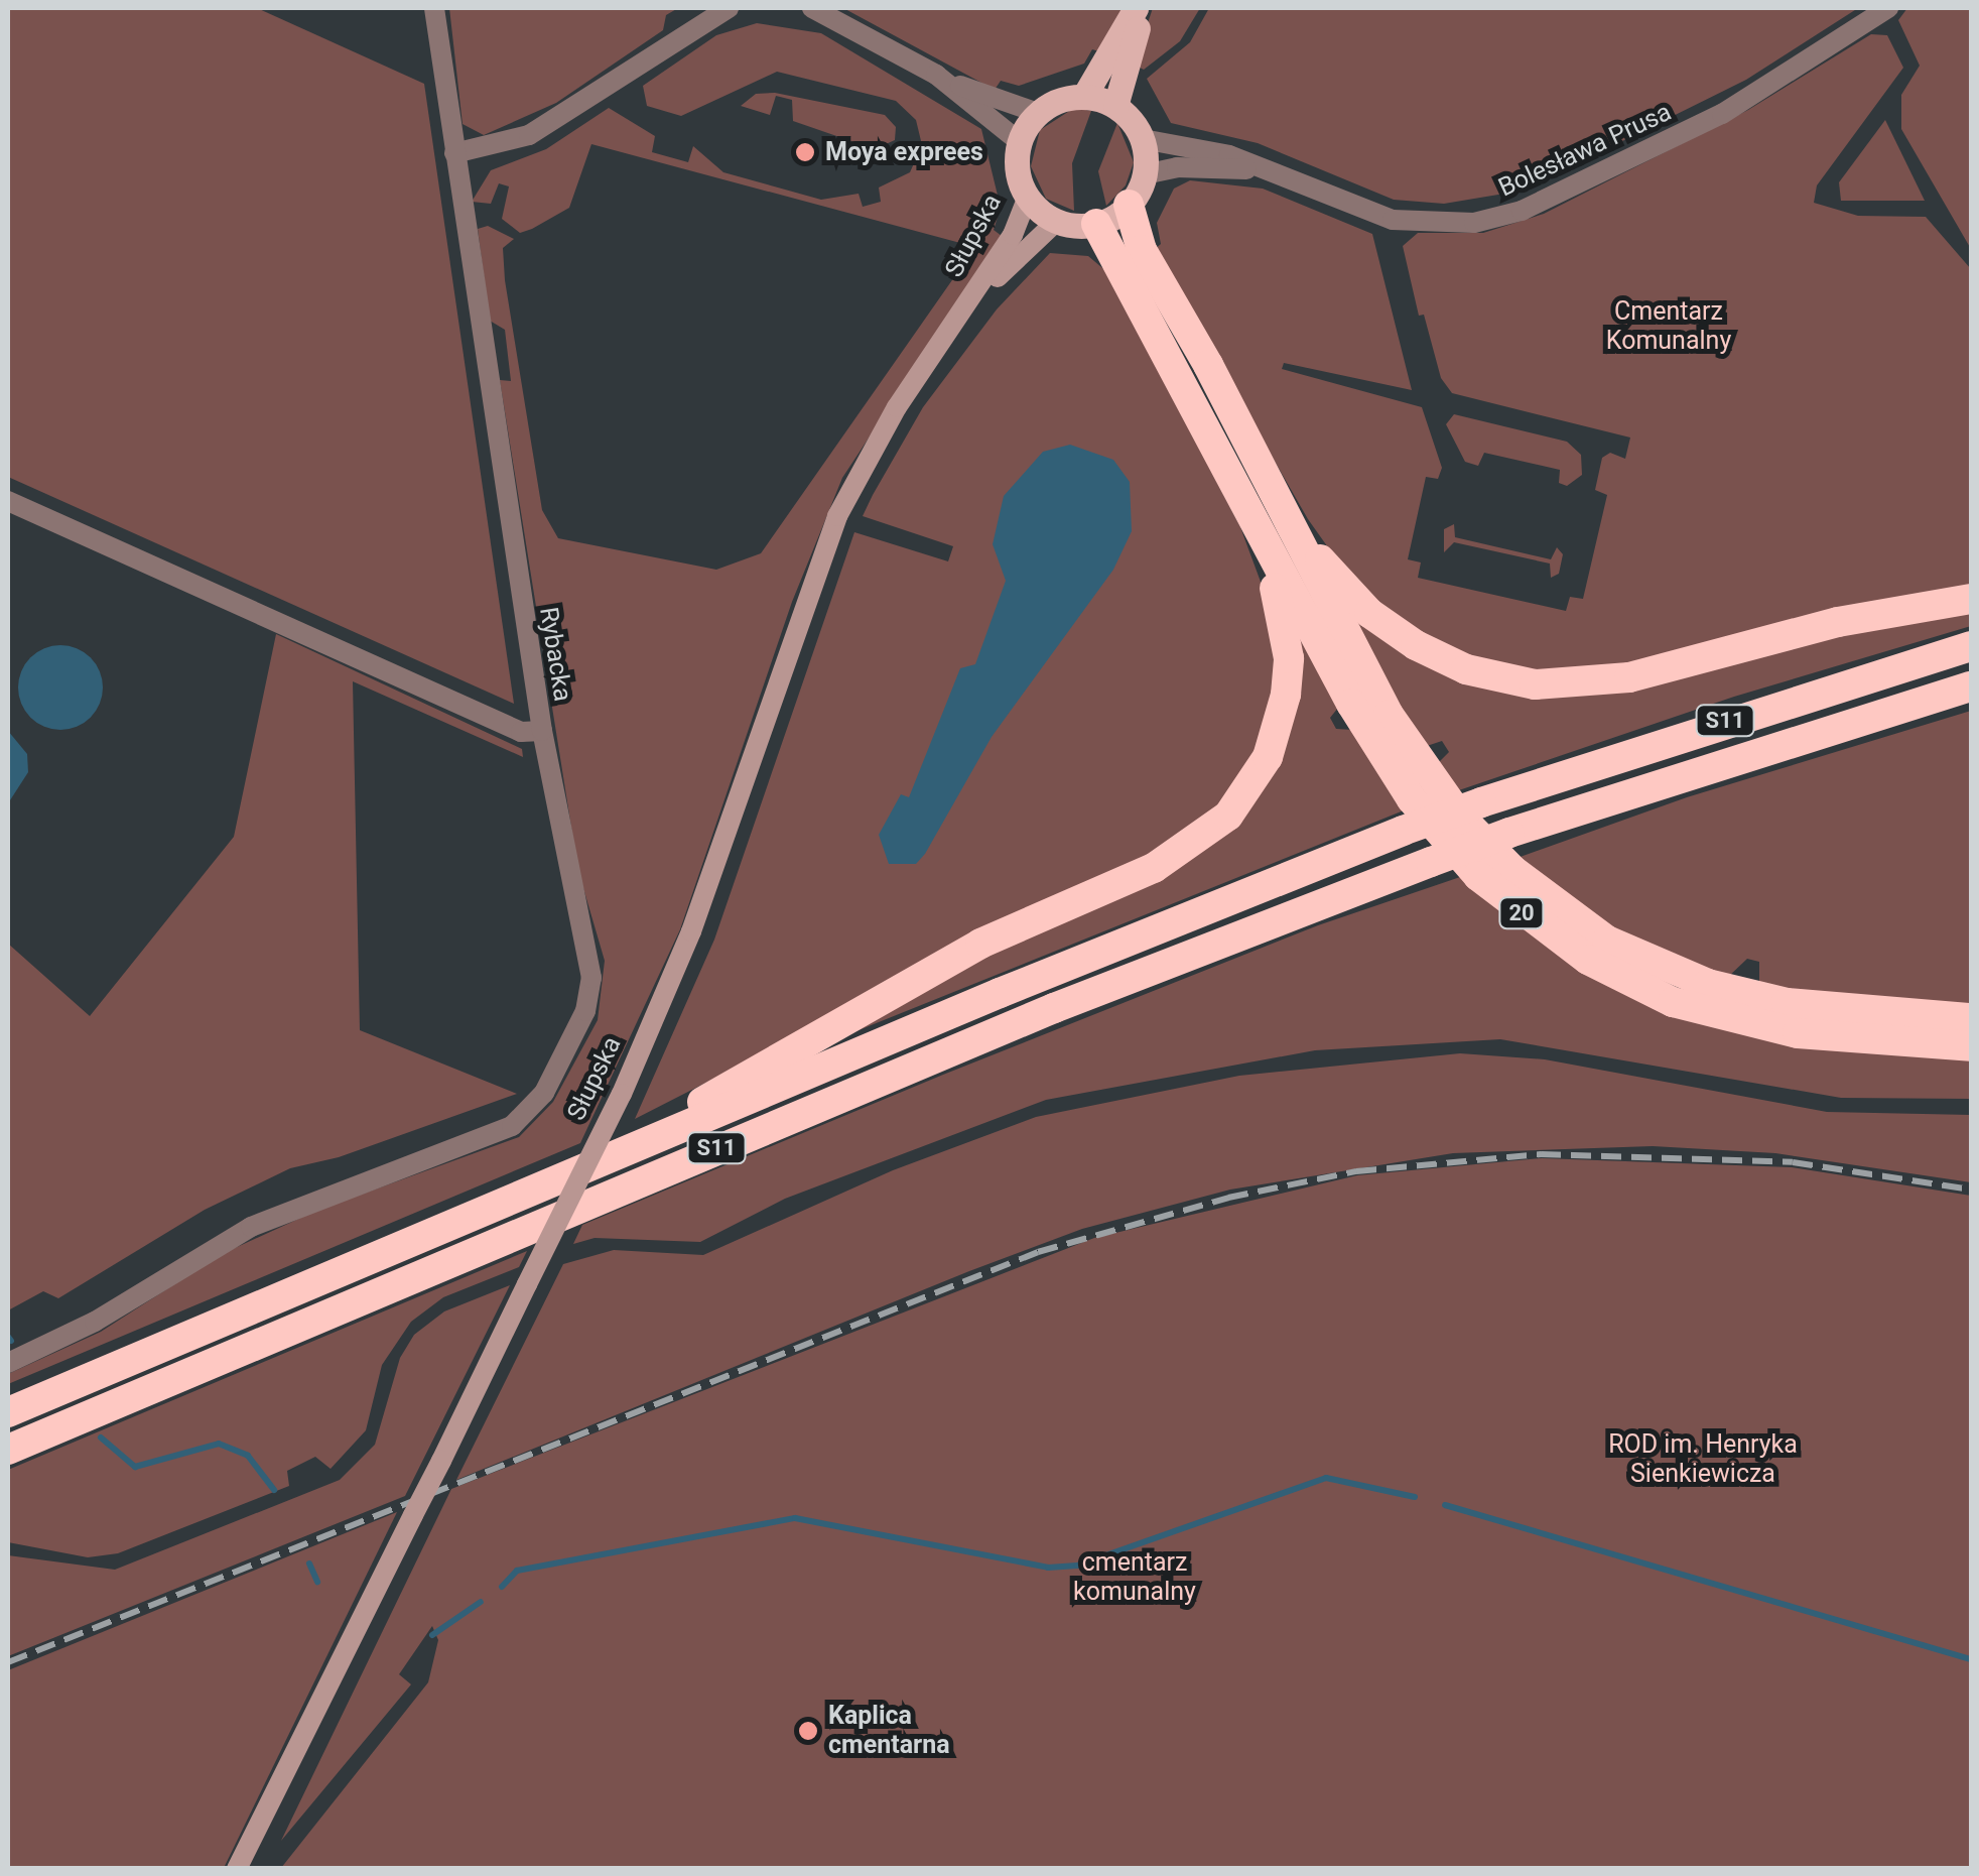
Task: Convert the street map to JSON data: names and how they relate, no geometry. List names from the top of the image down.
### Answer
{
  "streets": {
    "highway": ["S11", "20"],
    "main road": ["Słupska"],
    "street": ["Bolesława Prusa", "Rybacka"]
  },
  "crossings": [
    ["Bolesława Prusa", "Słupska"],
    ["Bolesława Prusa", "20"],
    ["Słupska", "20"]
  ],
  "parks": ["Cmentarz Komunalny", "ROD im. Henryka Sienkiewicza", "cmentarz komunalny"],
  "places": ["Moya exprees", "Kaplica cmentarna"]
}
